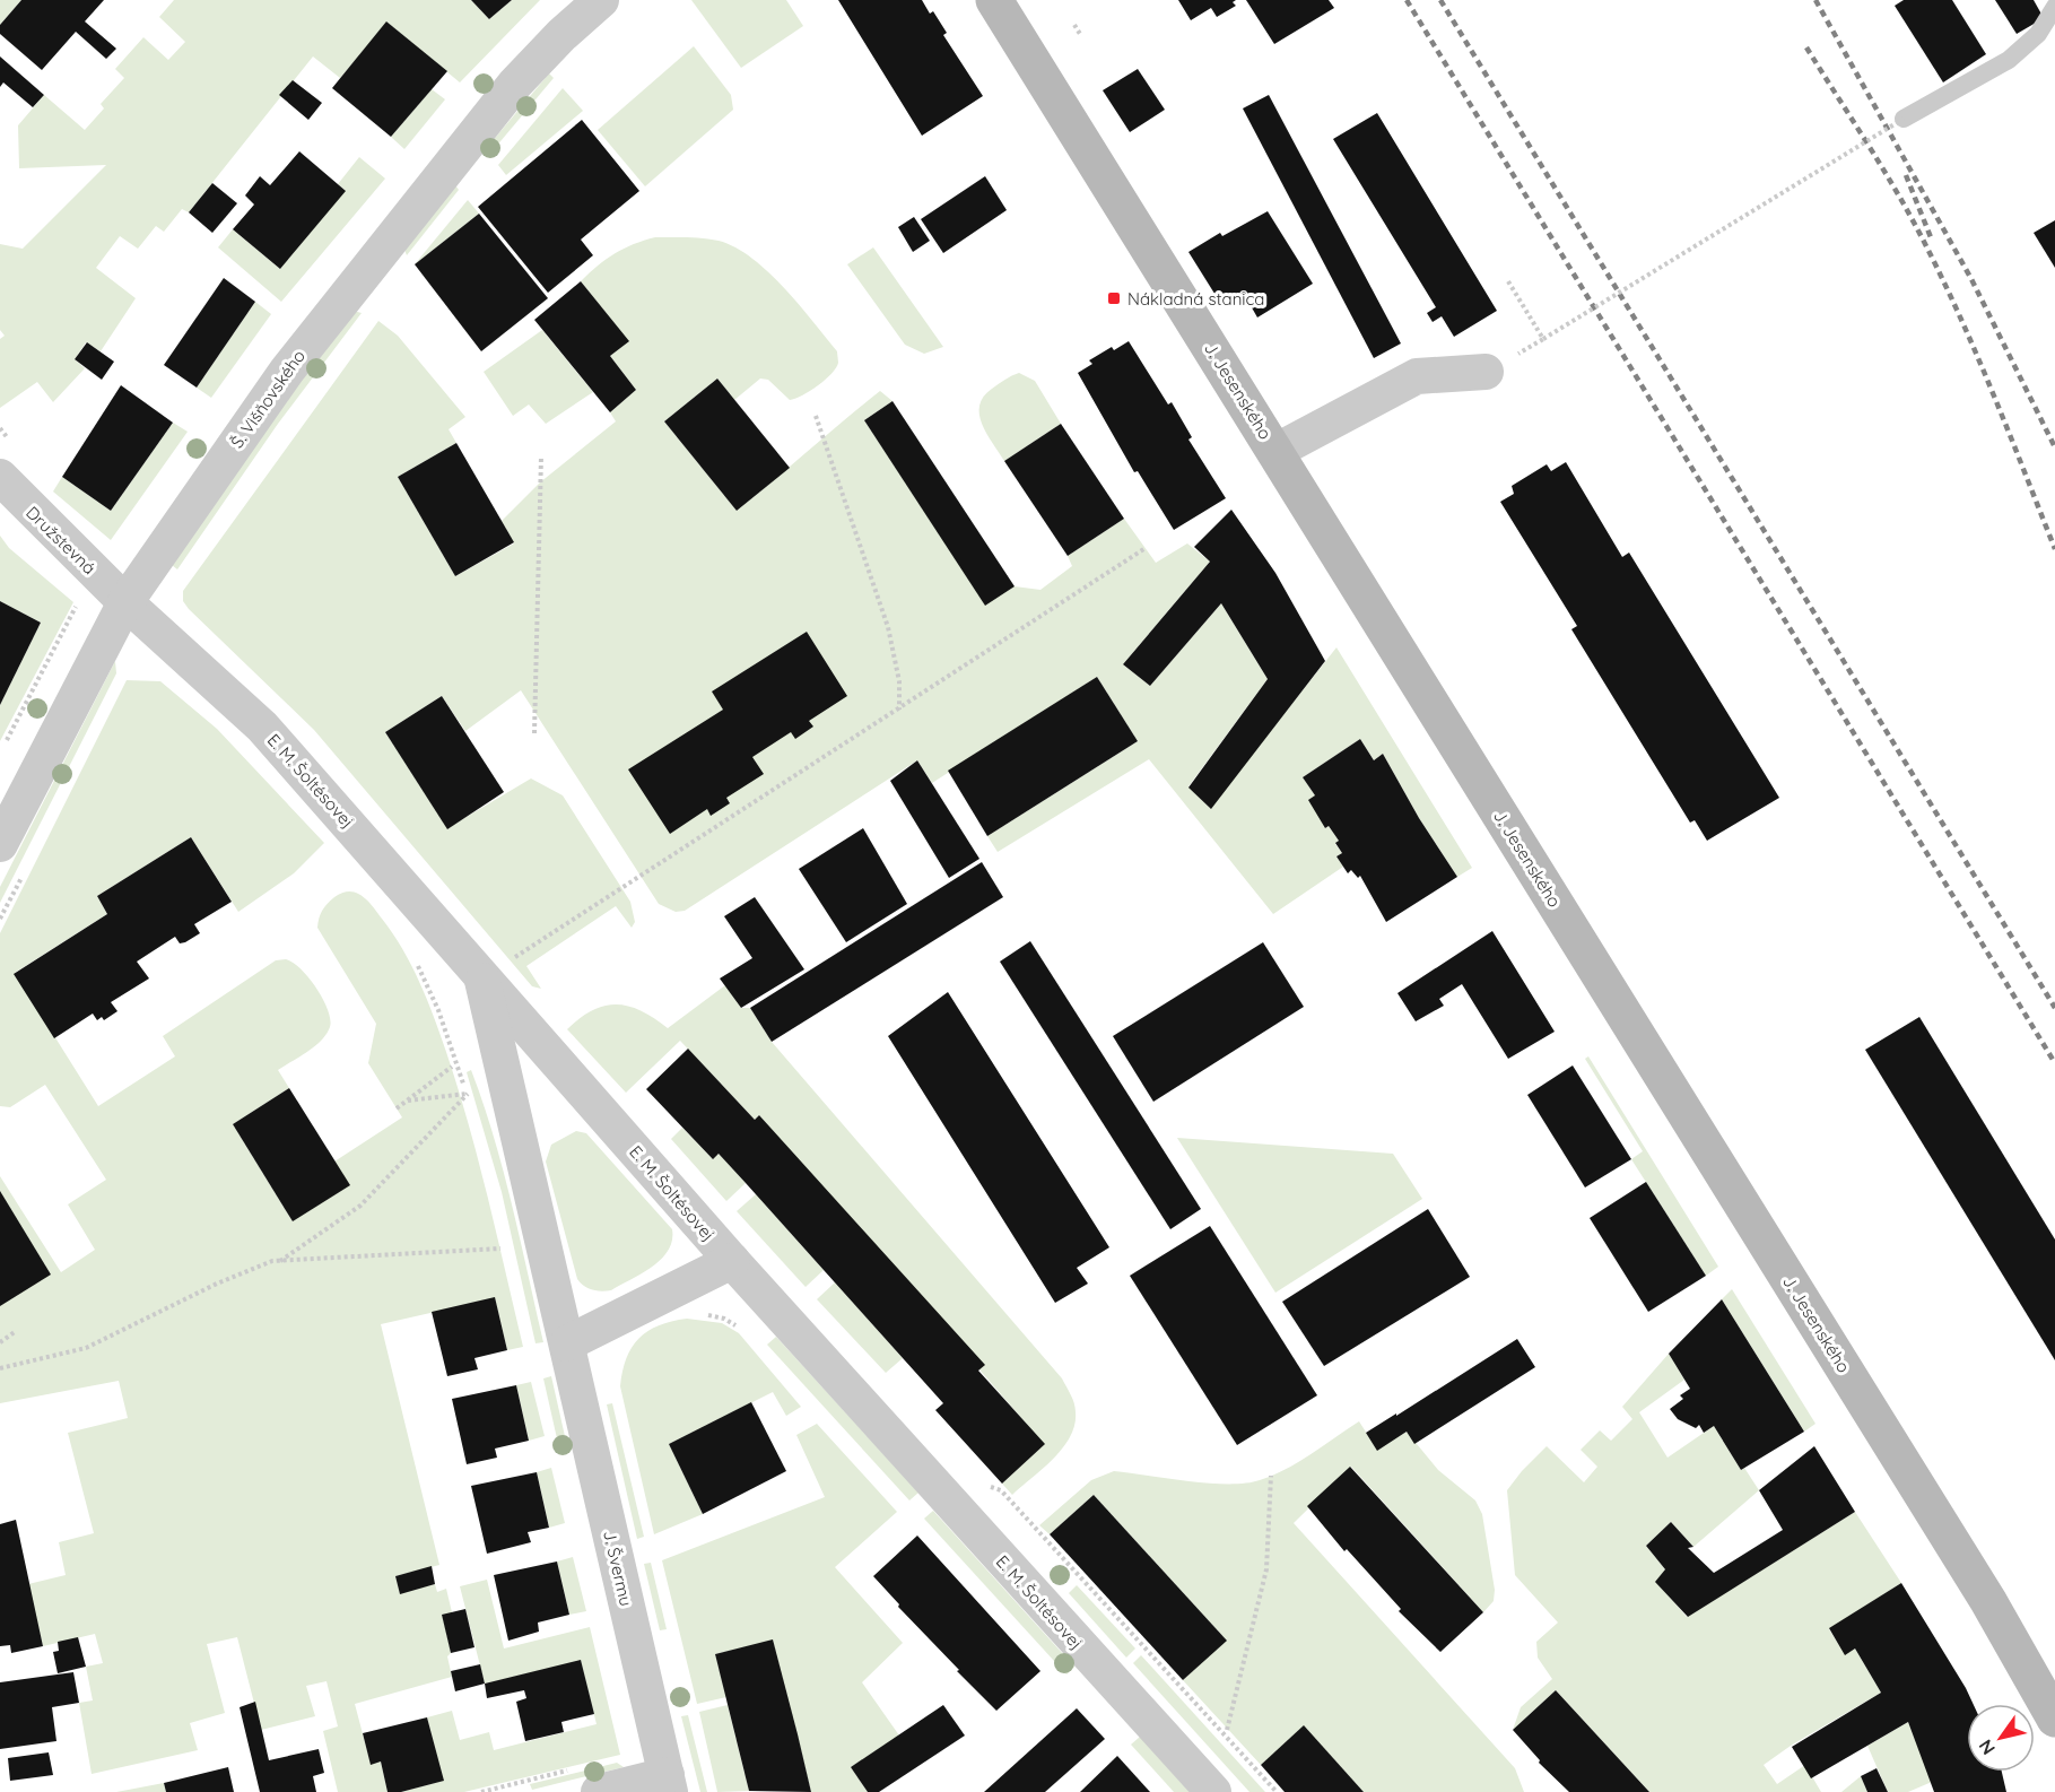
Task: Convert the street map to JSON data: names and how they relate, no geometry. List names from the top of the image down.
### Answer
{
  "streets": {
    "street": [
      "J. Jesenského",
      "Š. Višňovského",
      "Družstevná",
      "E. M. Šoltésovej",
      "J. Švermu"
    ]
  },
  "crossings": [
    ["Š. Višňovského", "Družstevná"],
    ["Š. Višňovského", "E. M. Šoltésovej"],
    ["Družstevná", "E. M. Šoltésovej"],
    ["E. M. Šoltésovej", "J. Švermu"]
  ],
  "places": {
    "transit": ["Nákladná stanica"]
  },
  "north": "bottom left"
}
